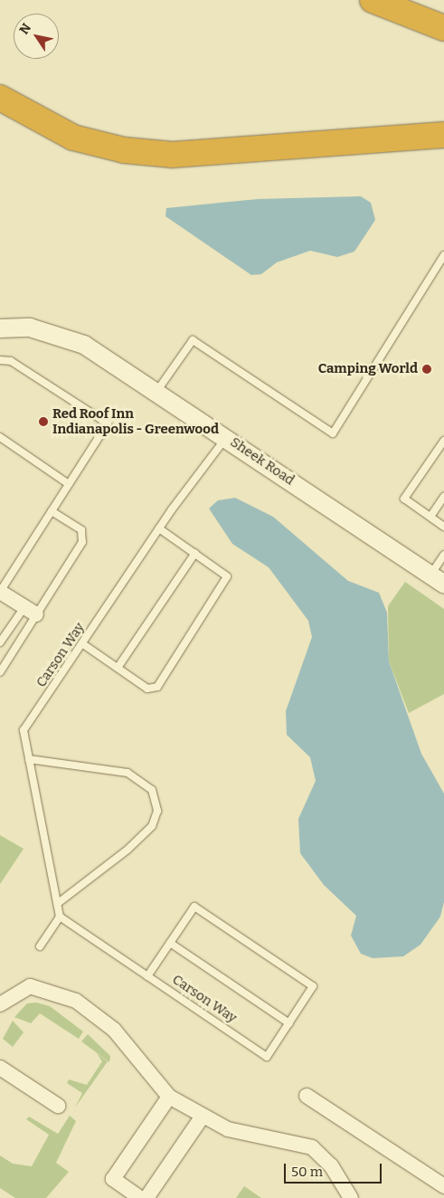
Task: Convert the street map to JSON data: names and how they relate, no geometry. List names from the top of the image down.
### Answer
{
  "streets": {
    "street": ["Sheek Road"],
    "lane": ["Carson Way"]
  },
  "crossings": [
    ["Sheek Road", "Carson Way"]
  ],
  "places": ["Camping World", "Red Roof Inn Indianapolis - Greenwood"],
  "scale_bar": "50 m",
  "north": "top left"
}
